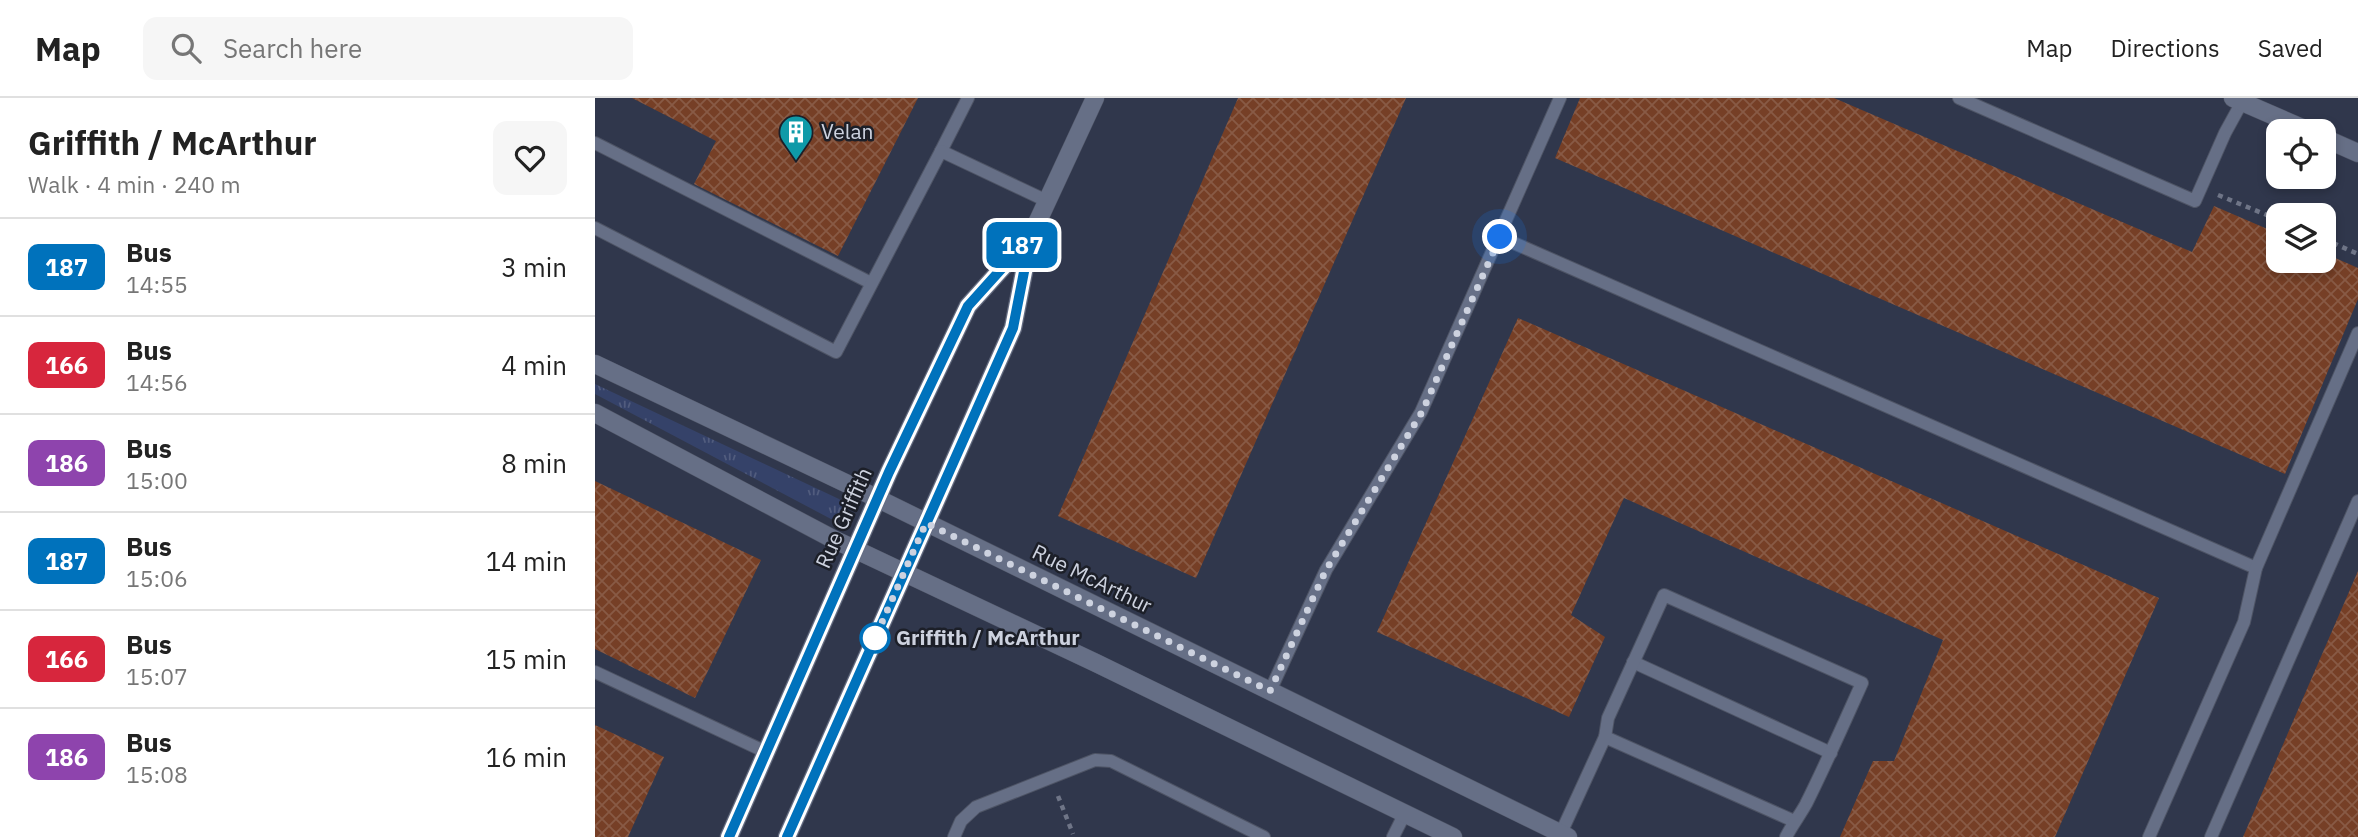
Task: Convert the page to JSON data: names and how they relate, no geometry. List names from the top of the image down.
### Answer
{
  "streets": {
    "street": ["Rue Griffith", "Rue McArthur"]
  },
  "crossings": [
    ["Rue Griffith", "Rue McArthur"]
  ],
  "places": {
    "building": ["Velan"],
    "other": ["Griffith / McArthur"]
  },
  "lines": ["bus line 187"],
  "page": {
    "header": "Map",
    "search": "Search here",
    "nav": ["Map", "Directions", "Saved"],
    "heading": ["Griffith / McArthur", "Walk · 4 min · 240 m"],
    "on_map": "187",
    "list": [
      {
        "mark": "187",
        "name": "Bus",
        "note": "14:55",
        "value": "3 min"
      },
      {
        "mark": "166",
        "name": "Bus",
        "note": "14:56",
        "value": "4 min"
      },
      {
        "mark": "186",
        "name": "Bus",
        "note": "15:00",
        "value": "8 min"
      },
      {
        "mark": "187",
        "name": "Bus",
        "note": "15:06",
        "value": "14 min"
      },
      {
        "mark": "166",
        "name": "Bus",
        "note": "15:07",
        "value": "15 min"
      },
      {
        "mark": "186",
        "name": "Bus",
        "note": "15:08",
        "value": "16 min"
      }
    ]
  }
}
